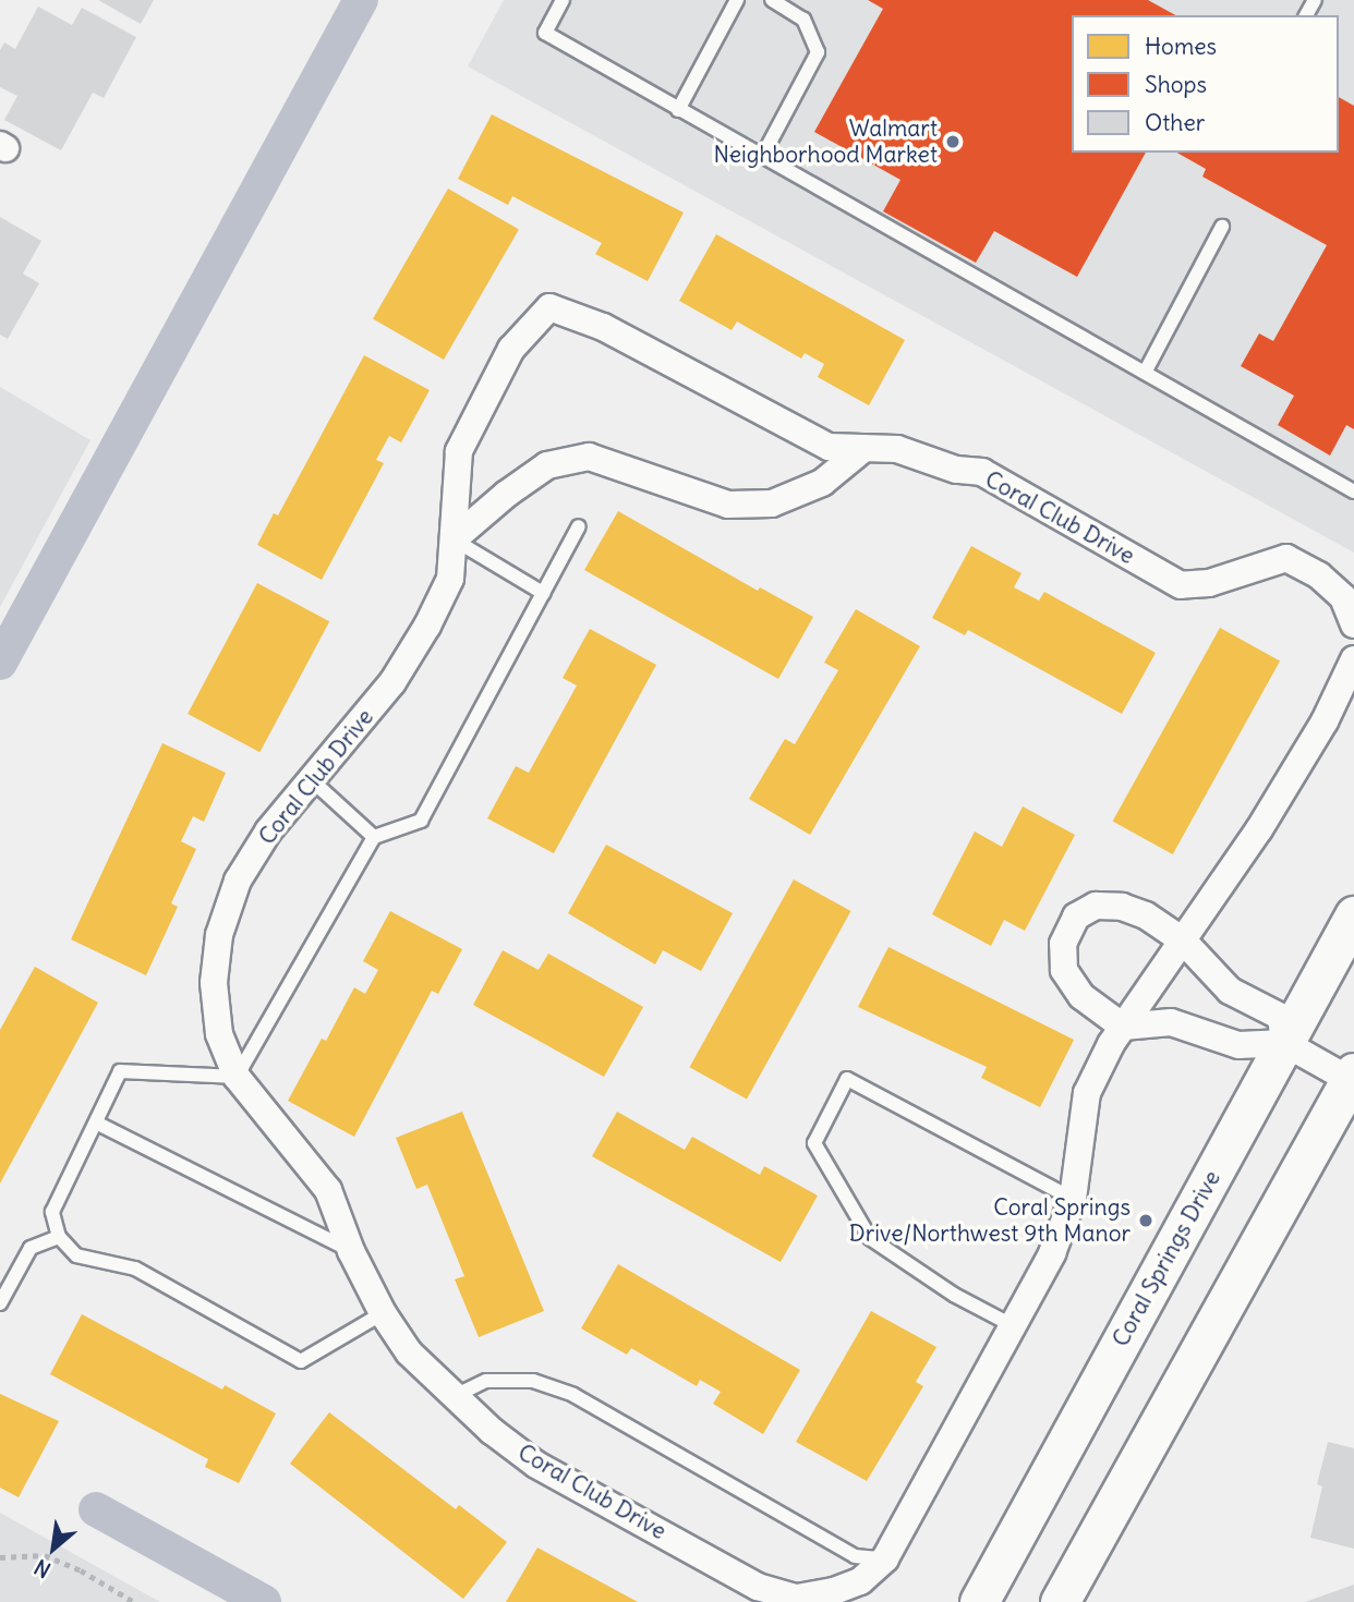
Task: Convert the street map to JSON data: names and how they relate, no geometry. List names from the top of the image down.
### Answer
{
  "streets": {
    "main road": ["Coral Springs Drive"],
    "street": ["Coral Club Drive"]
  },
  "places": ["Walmart Neighborhood Market", "Coral Springs Drive/Northwest 9th Manor"],
  "legend": ["Homes", "Shops", "Other"],
  "north": "bottom left"
}
